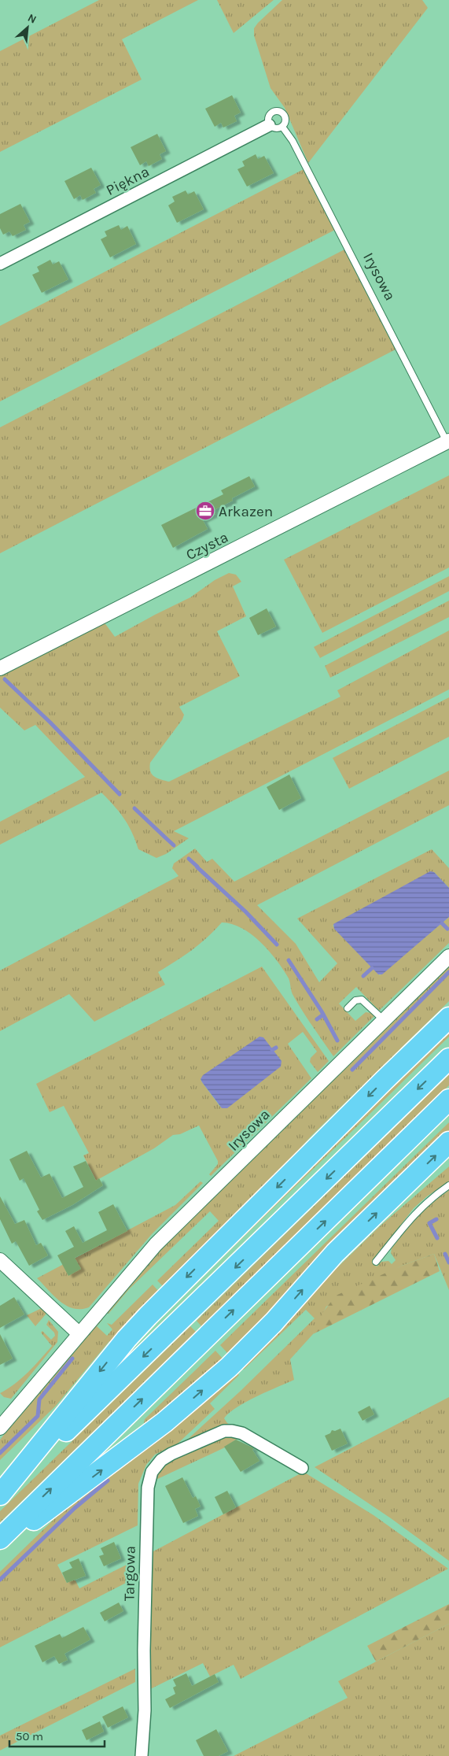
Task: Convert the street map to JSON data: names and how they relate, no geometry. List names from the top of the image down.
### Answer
{
  "streets": {
    "street": [
      "Piękna",
      "Irysowa",
      "Czysta",
      "Targowa"
    ]
  },
  "crossings": [
    ["Piękna", "Irysowa"],
    ["Irysowa", "Czysta"]
  ],
  "places": {
    "office": ["Arkazen"]
  },
  "scale_bar": "50 m",
  "north": "top right"
}
